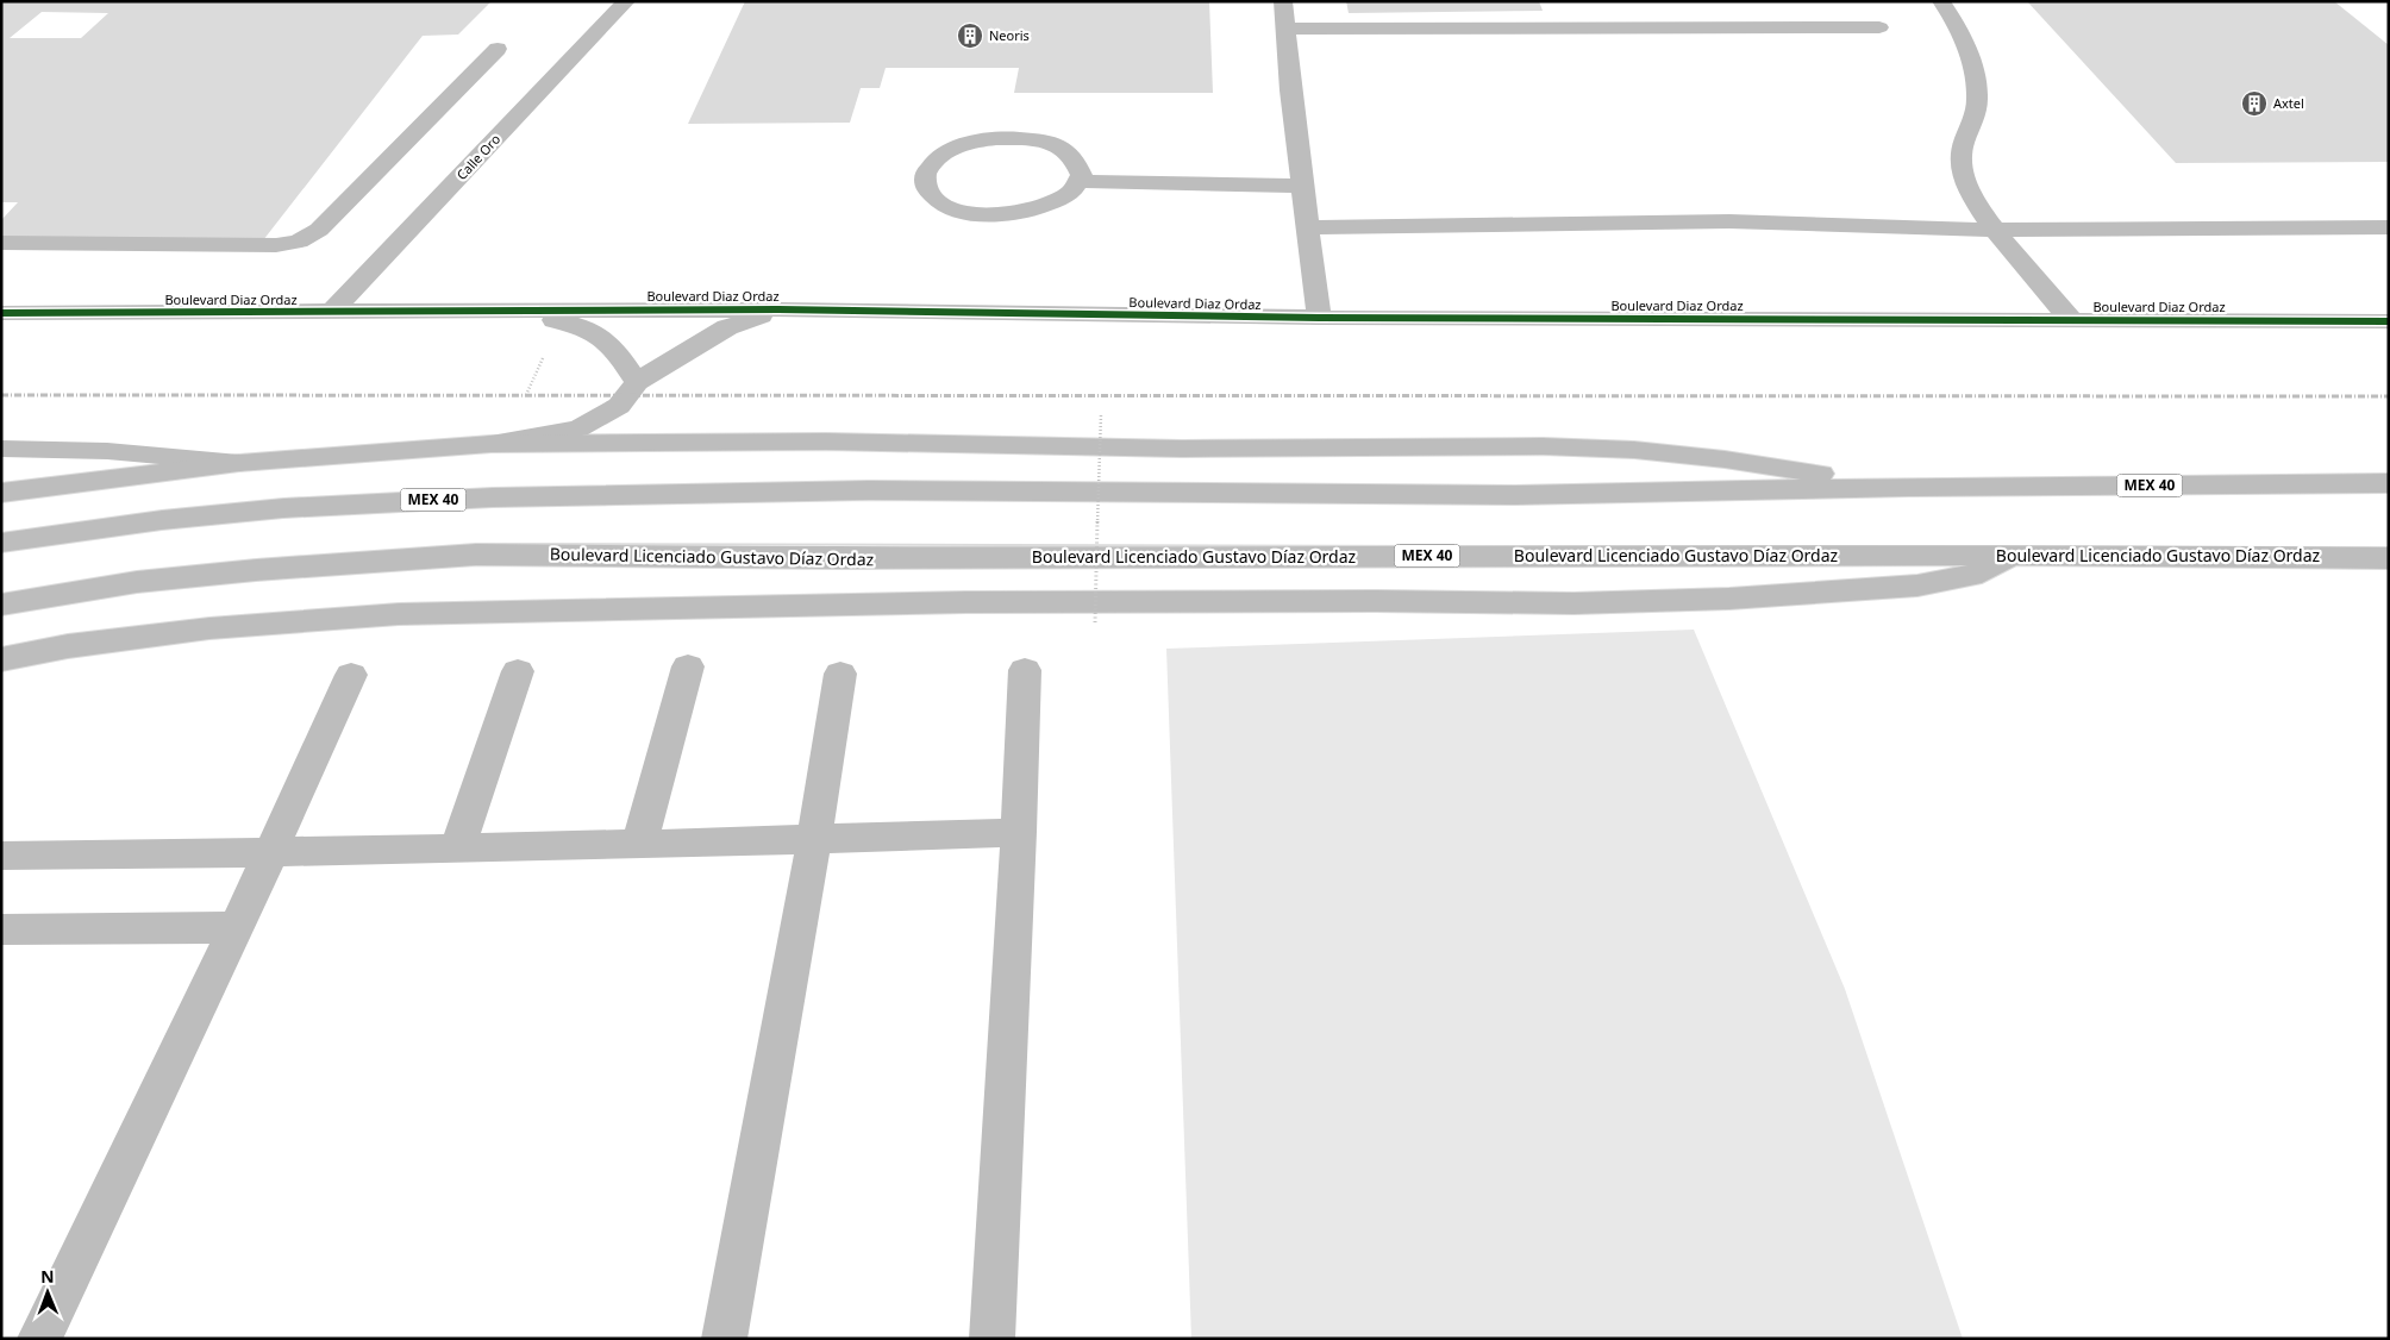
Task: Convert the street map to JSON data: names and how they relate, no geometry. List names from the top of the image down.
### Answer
{
  "streets": {
    "main road": [
      "Calle Oro",
      "Boulevard Diaz Ordaz",
      "MEX 40",
      "Boulevard Licenciado Gustavo Díaz Ordaz"
    ]
  },
  "crossings": [
    ["Calle Oro", "Boulevard Diaz Ordaz"]
  ],
  "places": {
    "building": ["Neoris", "Axtel"]
  },
  "north": "top"
}
